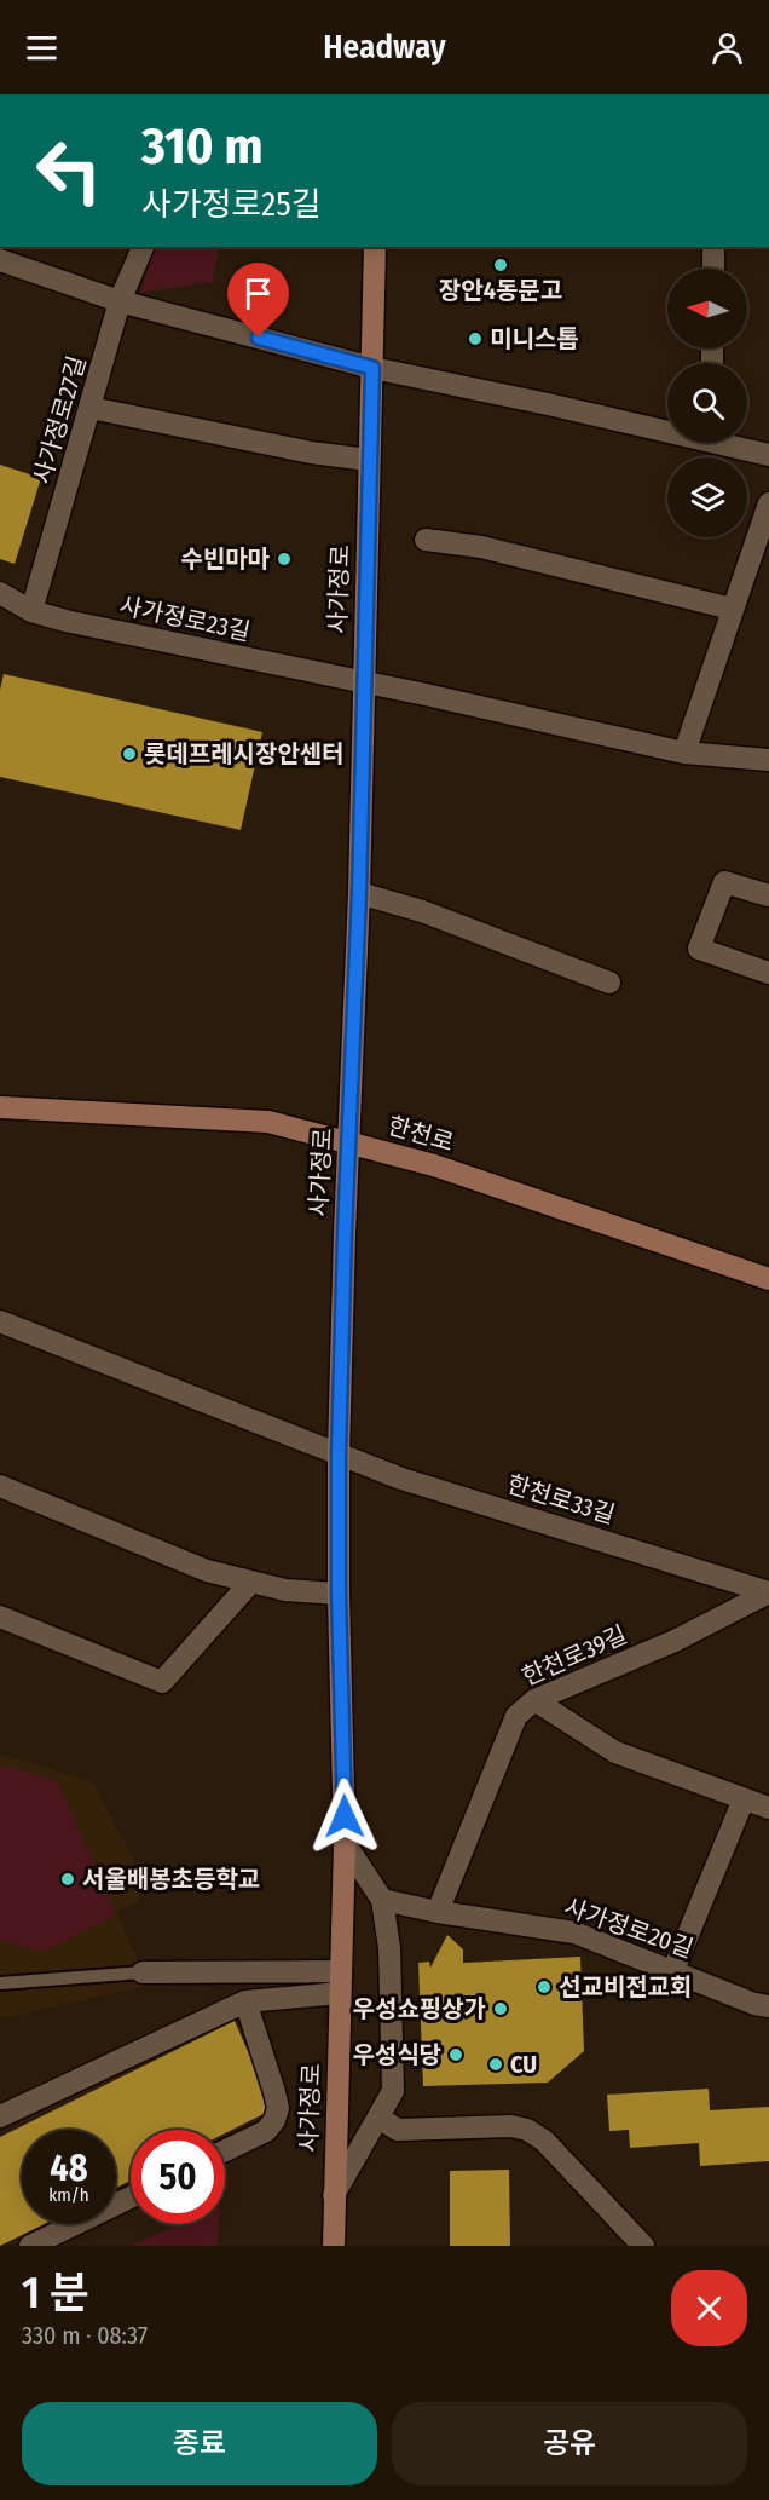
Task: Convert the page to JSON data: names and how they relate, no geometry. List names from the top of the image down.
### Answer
{
  "streets": {
    "main road": ["사가정로", "한천로"],
    "street": [
      "사가정로27길",
      "사가정로23길",
      "한천로33길",
      "한천로39길",
      "사가정로20길"
    ]
  },
  "crossings": [
    ["사가정로27길", "사가정로23길"],
    ["사가정로", "사가정로23길"],
    ["사가정로", "한천로"],
    ["사가정로", "한천로33길"],
    ["한천로33길", "한천로39길"],
    ["한천로39길", "사가정로20길"]
  ],
  "places": [
    "장안4동문고",
    "미니스톱",
    "수빈마마",
    "롯데프레시장안센터",
    "서울배봉초등학교",
    "선교비전교회",
    "우성쇼핑상가",
    "우성식당",
    "CU"
  ],
  "north": "left",
  "page": {
    "header": "Headway",
    "turn": ["310 m", "사가정로25길"],
    "speed": "48 km/h",
    "limit": "50",
    "heading": ["1 분", "330 m · 08:37"],
    "buttons": ["종료", "공유"]
  }
}
